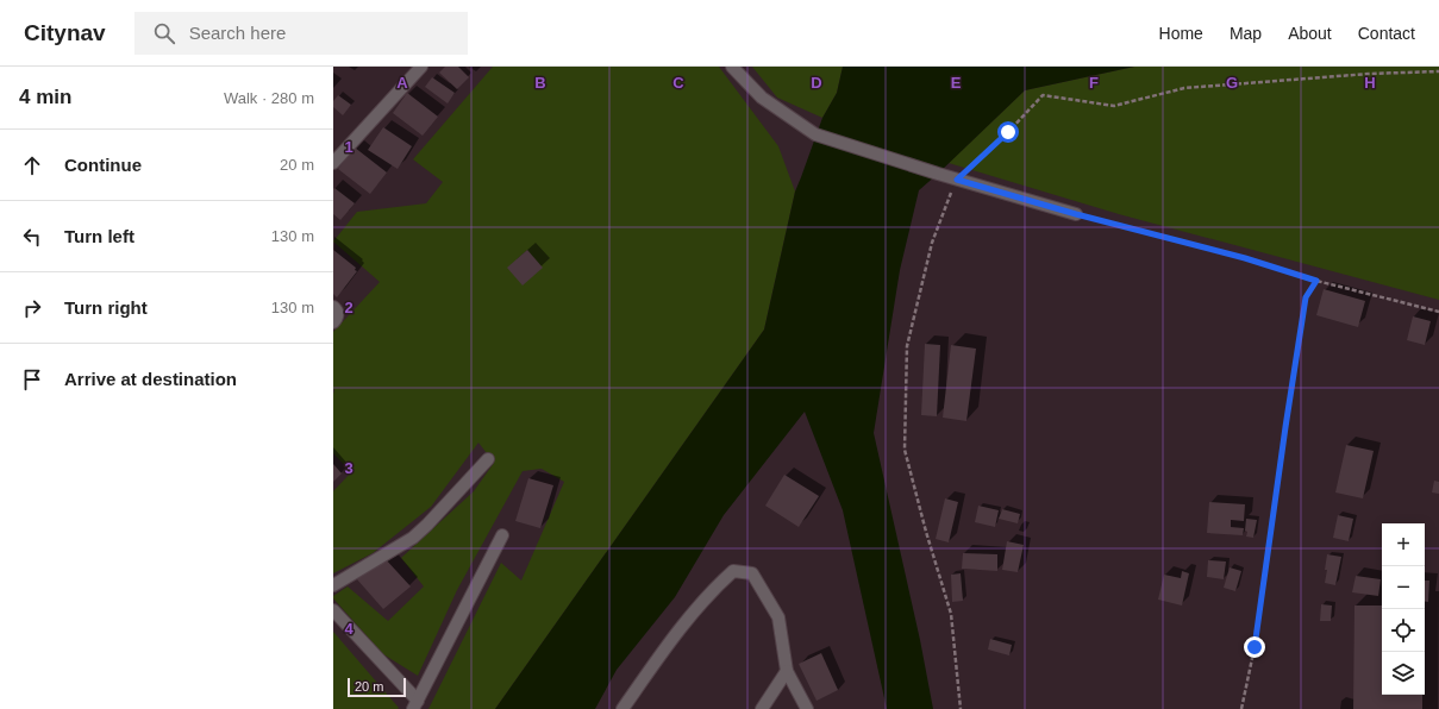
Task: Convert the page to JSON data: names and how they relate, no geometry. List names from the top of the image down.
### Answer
{
  "scale_bar": "20 m",
  "page": {
    "header": "Citynav",
    "search": "Search here",
    "nav": [
      "Home",
      "Map",
      "About",
      "Contact"
    ],
    "heading": ["4 min", "Walk · 280 m"],
    "list": [
      ["Continue", "20 m"],
      ["Turn left", "130 m"],
      ["Turn right", "130 m"],
      "Arrive at destination"
    ],
    "map_buttons": ["+", "−"],
    "scale": "20 m"
  },
  "grid": {
    "columns": [
      "A",
      "B",
      "C",
      "D",
      "E",
      "F",
      "G",
      "H"
    ],
    "rows": [
      "1",
      "2",
      "3",
      "4"
    ]
  }
}
